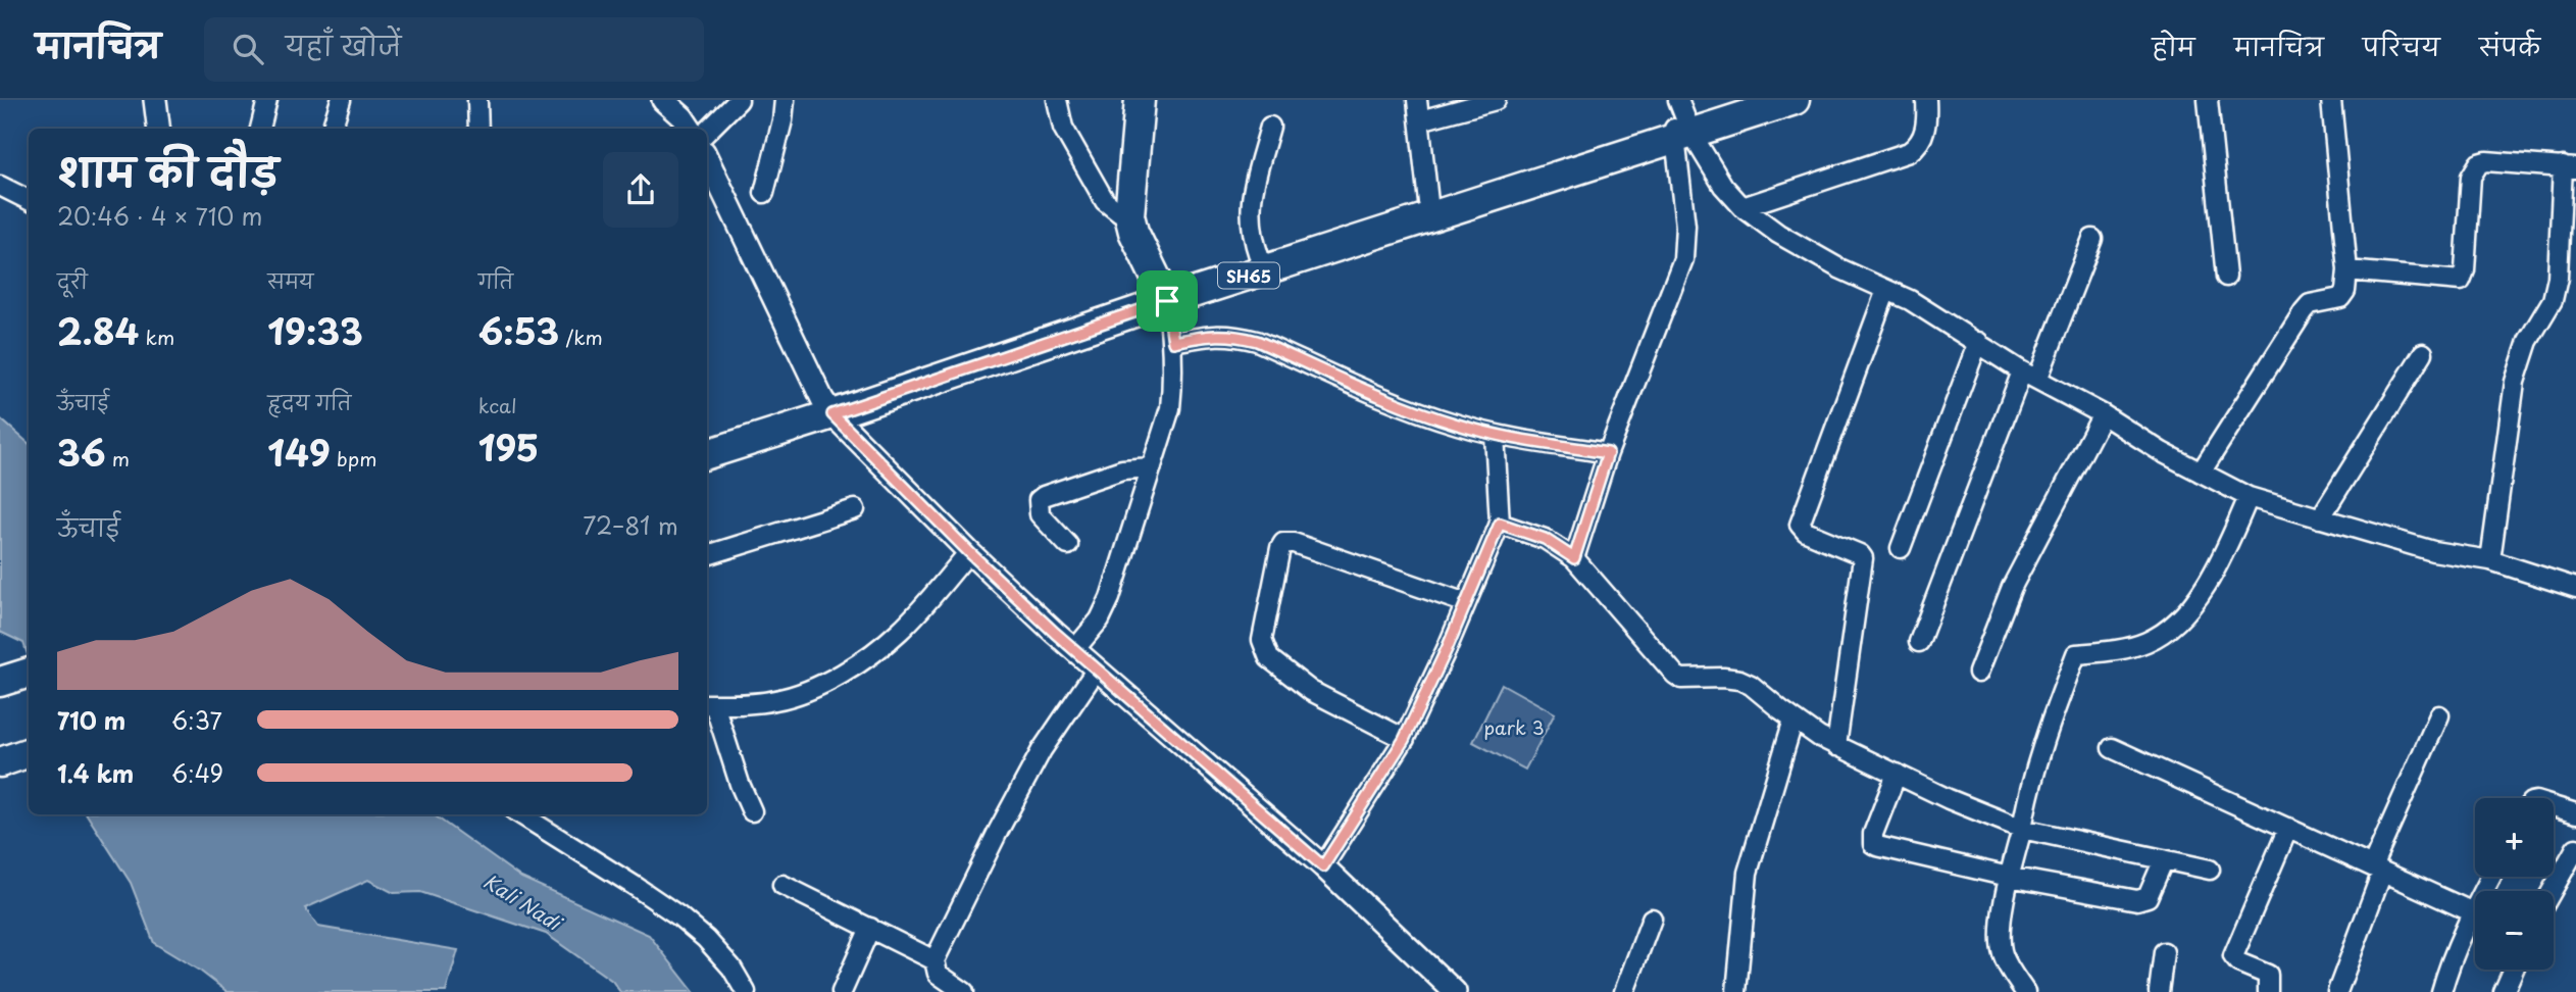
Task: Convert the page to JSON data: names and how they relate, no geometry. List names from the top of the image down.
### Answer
{
  "streets": {
    "main road": ["SH65"]
  },
  "water": ["Kali Nadi"],
  "parks": ["park 3"],
  "page": {
    "header": "मानचित्र",
    "search": "यहाँ खोजें",
    "nav": [
      "होम",
      "मानचित्र",
      "परिचय",
      "संपर्क"
    ],
    "heading": ["शाम की दौड़", "20:46 · 4 × 710 m"],
    "stats": [
      ["दूरी", "2.84 km"],
      ["समय", "19:33"],
      ["गति", "6:53 /km"],
      ["ऊँचाई", "36 m"],
      ["हृदय गति", "149 bpm"],
      ["kcal", "195"]
    ],
    "chart": ["ऊँचाई", "72–81 m"],
    "list": [
      {
        "name": "710 m",
        "note": "6:37"
      },
      {
        "name": "1.4 km",
        "note": "6:49"
      }
    ],
    "map_buttons": ["+", "−"]
  }
}
